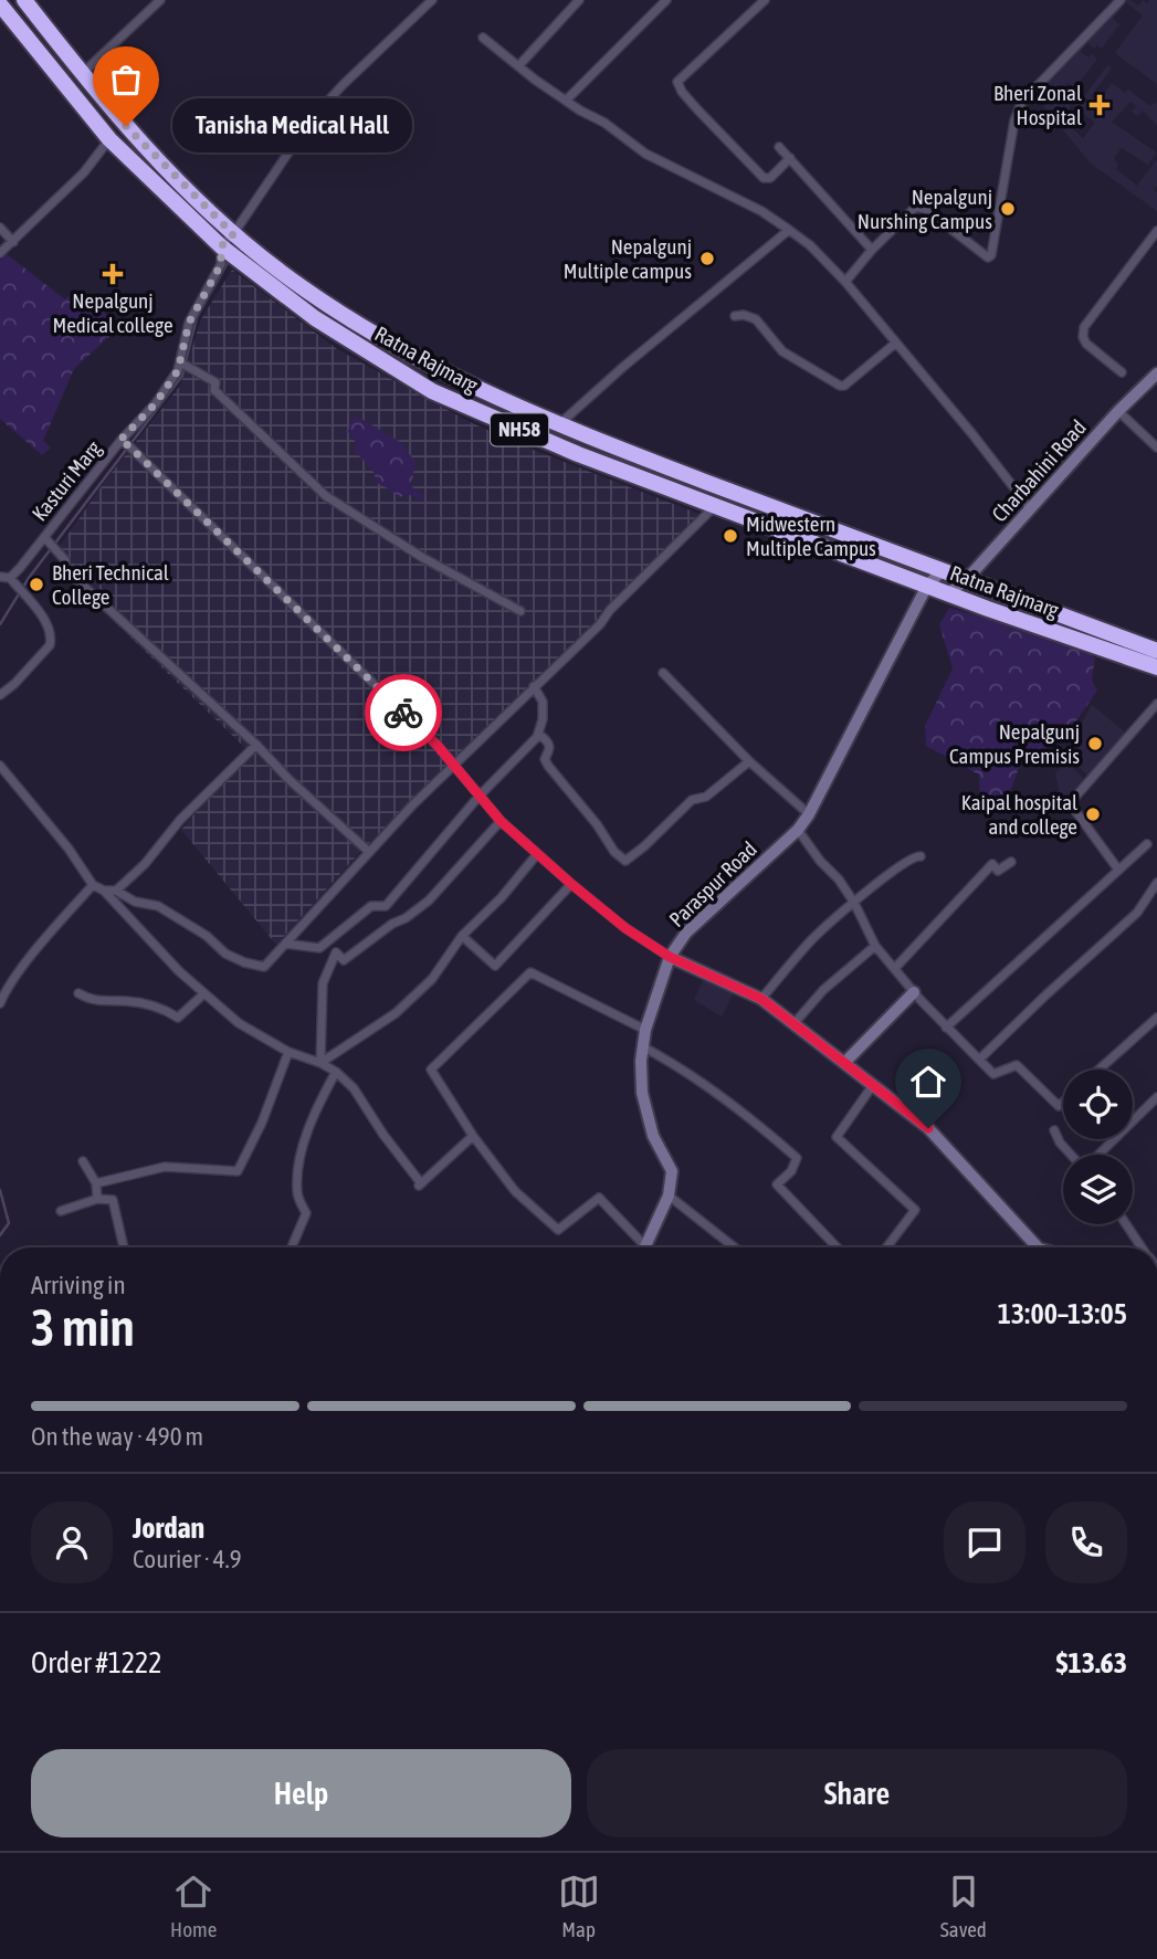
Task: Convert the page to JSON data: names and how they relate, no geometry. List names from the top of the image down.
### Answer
{
  "streets": {
    "highway": ["Ratna Rajmarg", "NH58"],
    "street": ["Charbahini Road", "Kasturi Marg", "Paraspur Road"]
  },
  "crossings": [
    ["Ratna Rajmarg", "Charbahini Road"],
    ["Ratna Rajmarg", "Kasturi Marg"],
    ["Ratna Rajmarg", "Paraspur Road"]
  ],
  "places": {
    "health": ["Bheri Zonal Hospital", "Nepalgunj Medical college"],
    "other": [
      "Tanisha Medical Hall",
      "Nepalgunj Nurshing Campus",
      "Nepalgunj Multiple campus",
      "Midwestern Multiple Campus",
      "Bheri Technical College",
      "Nepalgunj Campus Premisis",
      "Kaipal hospital and college"
    ]
  },
  "page": {
    "bubble": "Tanisha Medical Hall",
    "heading": ["3 min", "Arriving in", "13:00–13:05"],
    "panel": [
      "Jordan",
      "Courier · 4.9",
      "Order #1222",
      "$13.63"
    ],
    "bar": "On the way · 490 m",
    "buttons": ["Help", "Share"],
    "tabs": ["Home", "Map", "Saved"]
  }
}
